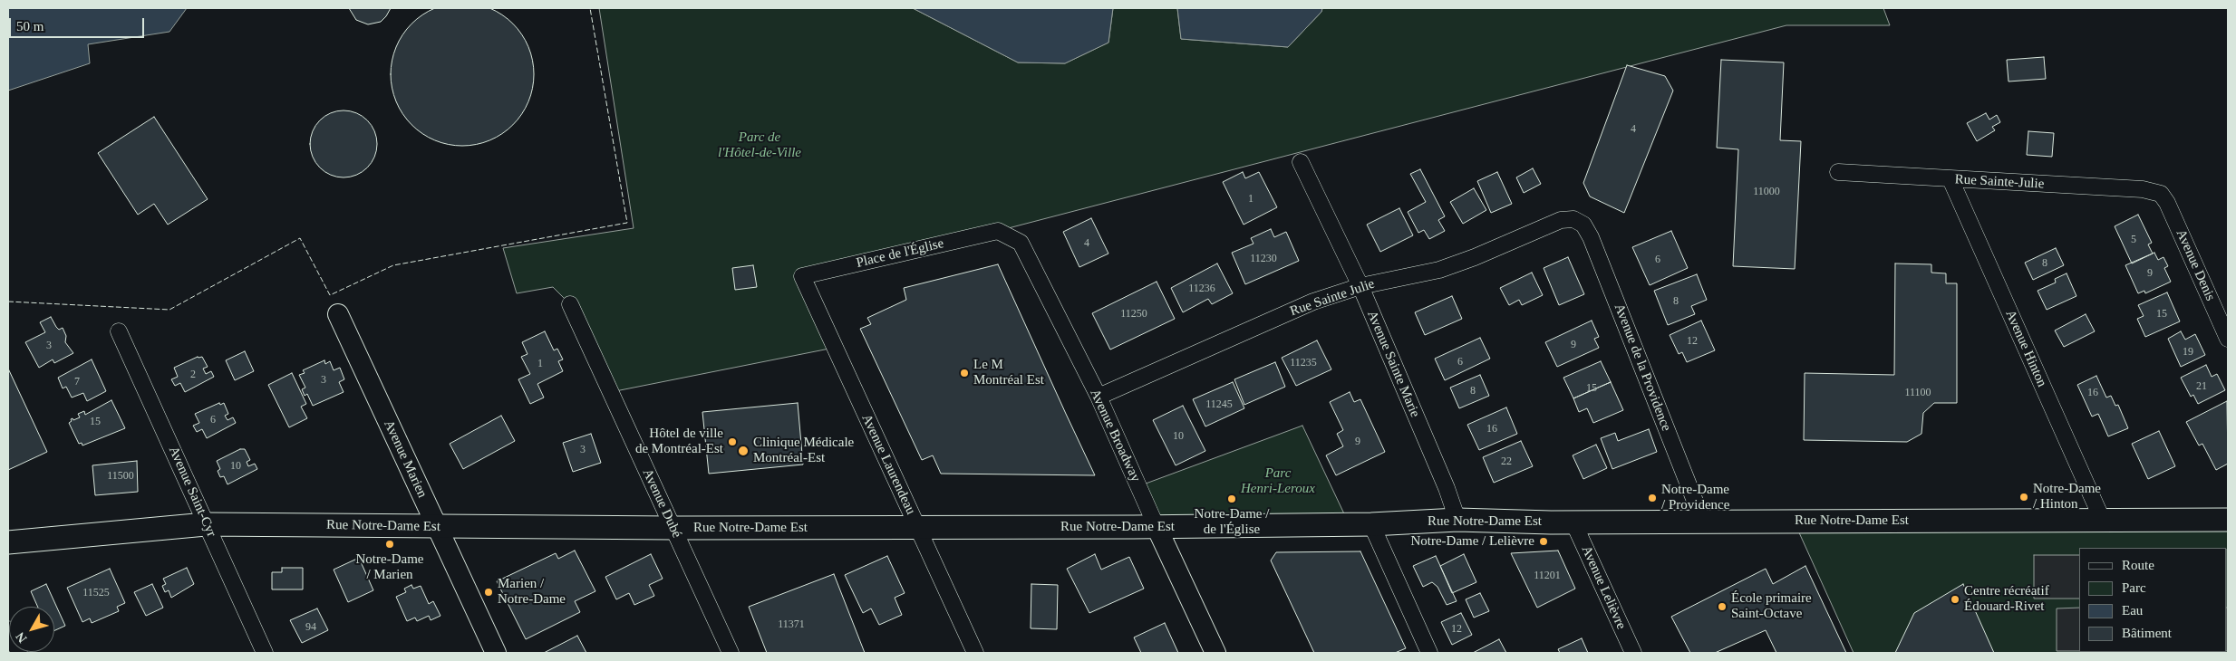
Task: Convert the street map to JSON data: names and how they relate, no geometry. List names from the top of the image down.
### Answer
{
  "streets": {
    "main road": ["Rue Notre-Dame Est"],
    "street": [
      "Rue Sainte-Julie",
      "Place de l'Église",
      "Avenue Denis",
      "Rue Sainte Julie",
      "Avenue Hinton",
      "Avenue Sainte Marie",
      "Avenue de la Providence",
      "Avenue Broadway",
      "Avenue Marien",
      "Avenue Laurendeau",
      "Avenue Saint-Cyr",
      "Avenue Dubé",
      "Avenue Lelièvre"
    ]
  },
  "crossings": [
    ["Rue Sainte-Julie", "Avenue Denis"],
    ["Rue Sainte-Julie", "Avenue Hinton"],
    ["Place de l'Église", "Avenue Broadway"],
    ["Place de l'Église", "Avenue Laurendeau"],
    ["Rue Sainte Julie", "Avenue Sainte Marie"],
    ["Rue Sainte Julie", "Avenue de la Providence"],
    ["Rue Sainte Julie", "Avenue Broadway"],
    ["Avenue Hinton", "Rue Notre-Dame Est"],
    ["Avenue Sainte Marie", "Rue Notre-Dame Est"],
    ["Avenue de la Providence", "Rue Notre-Dame Est"],
    ["Avenue Broadway", "Rue Notre-Dame Est"],
    ["Avenue Marien", "Rue Notre-Dame Est"],
    ["Avenue Laurendeau", "Rue Notre-Dame Est"],
    ["Avenue Saint-Cyr", "Rue Notre-Dame Est"],
    ["Avenue Dubé", "Rue Notre-Dame Est"],
    ["Rue Notre-Dame Est", "Avenue Lelièvre"]
  ],
  "parks": ["Parc de l'Hôtel-de-Ville", "Parc Henri-Leroux"],
  "places": [
    "Le M Montréal Est",
    "Hôtel de ville de Montréal-Est",
    "Clinique Médicale Montréal-Est",
    "Notre-Dame / Hinton",
    "Notre-Dame / Providence",
    "Notre-Dame / de l'Église",
    "Notre-Dame / Lelièvre",
    "Notre-Dame / Marien",
    "Marien / Notre-Dame",
    "Centre récréatif Édouard-Rivet",
    "École primaire Saint-Octave"
  ],
  "house_numbers": [
    "4",
    "11000",
    "1",
    "5",
    "4",
    "11230",
    "6",
    "8",
    "9",
    "11236",
    "8",
    "11250",
    "15",
    "12",
    "9",
    "3",
    "19",
    "6",
    "11235",
    "1",
    "2",
    "3",
    "7",
    "21",
    "15",
    "8",
    "11100",
    "16",
    "11245",
    "6",
    "15",
    "16",
    "10",
    "9",
    "3",
    "22",
    "10",
    "11500",
    "11201",
    "11525",
    "11371",
    "94",
    "12"
  ],
  "legend": [
    "Route",
    "Parc",
    "Eau",
    "Bâtiment"
  ],
  "scale_bar": "50 m",
  "north": "bottom left"
}
